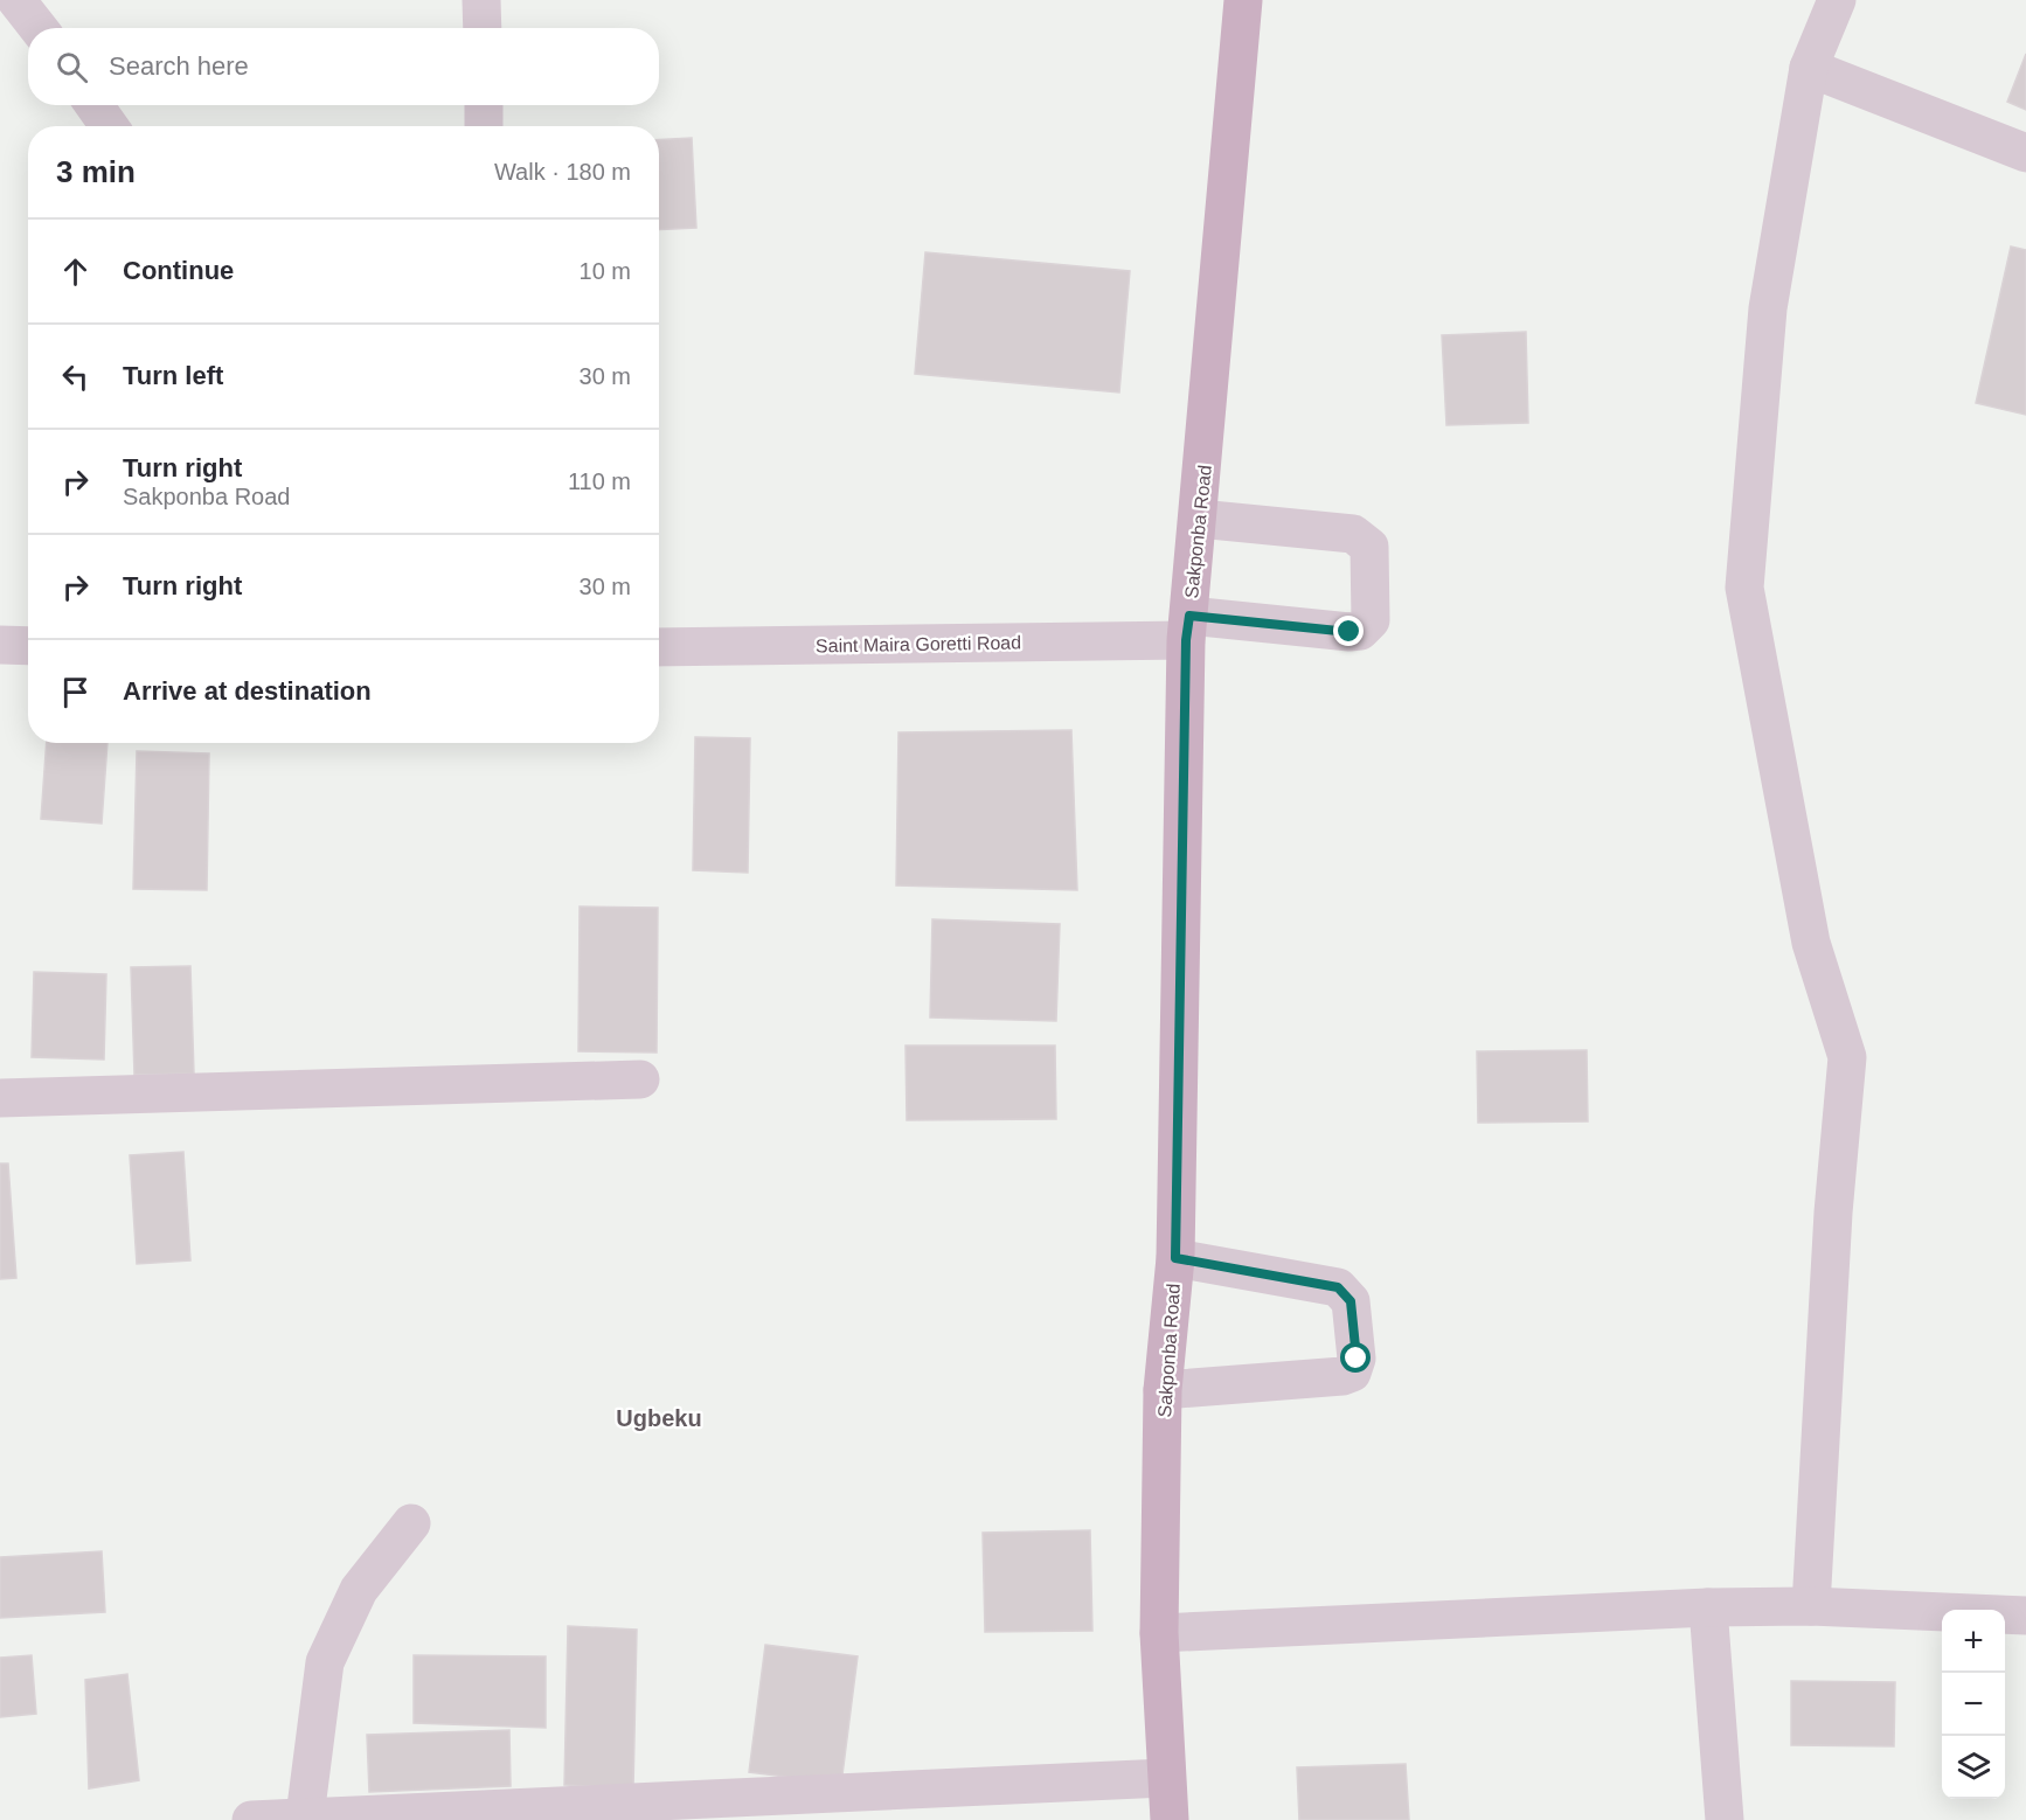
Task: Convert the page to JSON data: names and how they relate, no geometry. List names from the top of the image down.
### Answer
{
  "streets": {
    "main road": ["Sakponba Road"],
    "street": ["Saint Maira Goretti Road"]
  },
  "crossings": [
    ["Sakponba Road", "Saint Maira Goretti Road"]
  ],
  "districts": ["Ugbeku"],
  "page": {
    "search": "Search here",
    "heading": ["3 min", "Walk · 180 m"],
    "list": [
      ["Continue", "10 m"],
      ["Turn left", "30 m"],
      ["Turn right", "Sakponba Road", "110 m"],
      ["Turn right", "30 m"],
      "Arrive at destination"
    ],
    "map_buttons": ["+", "−"]
  }
}
